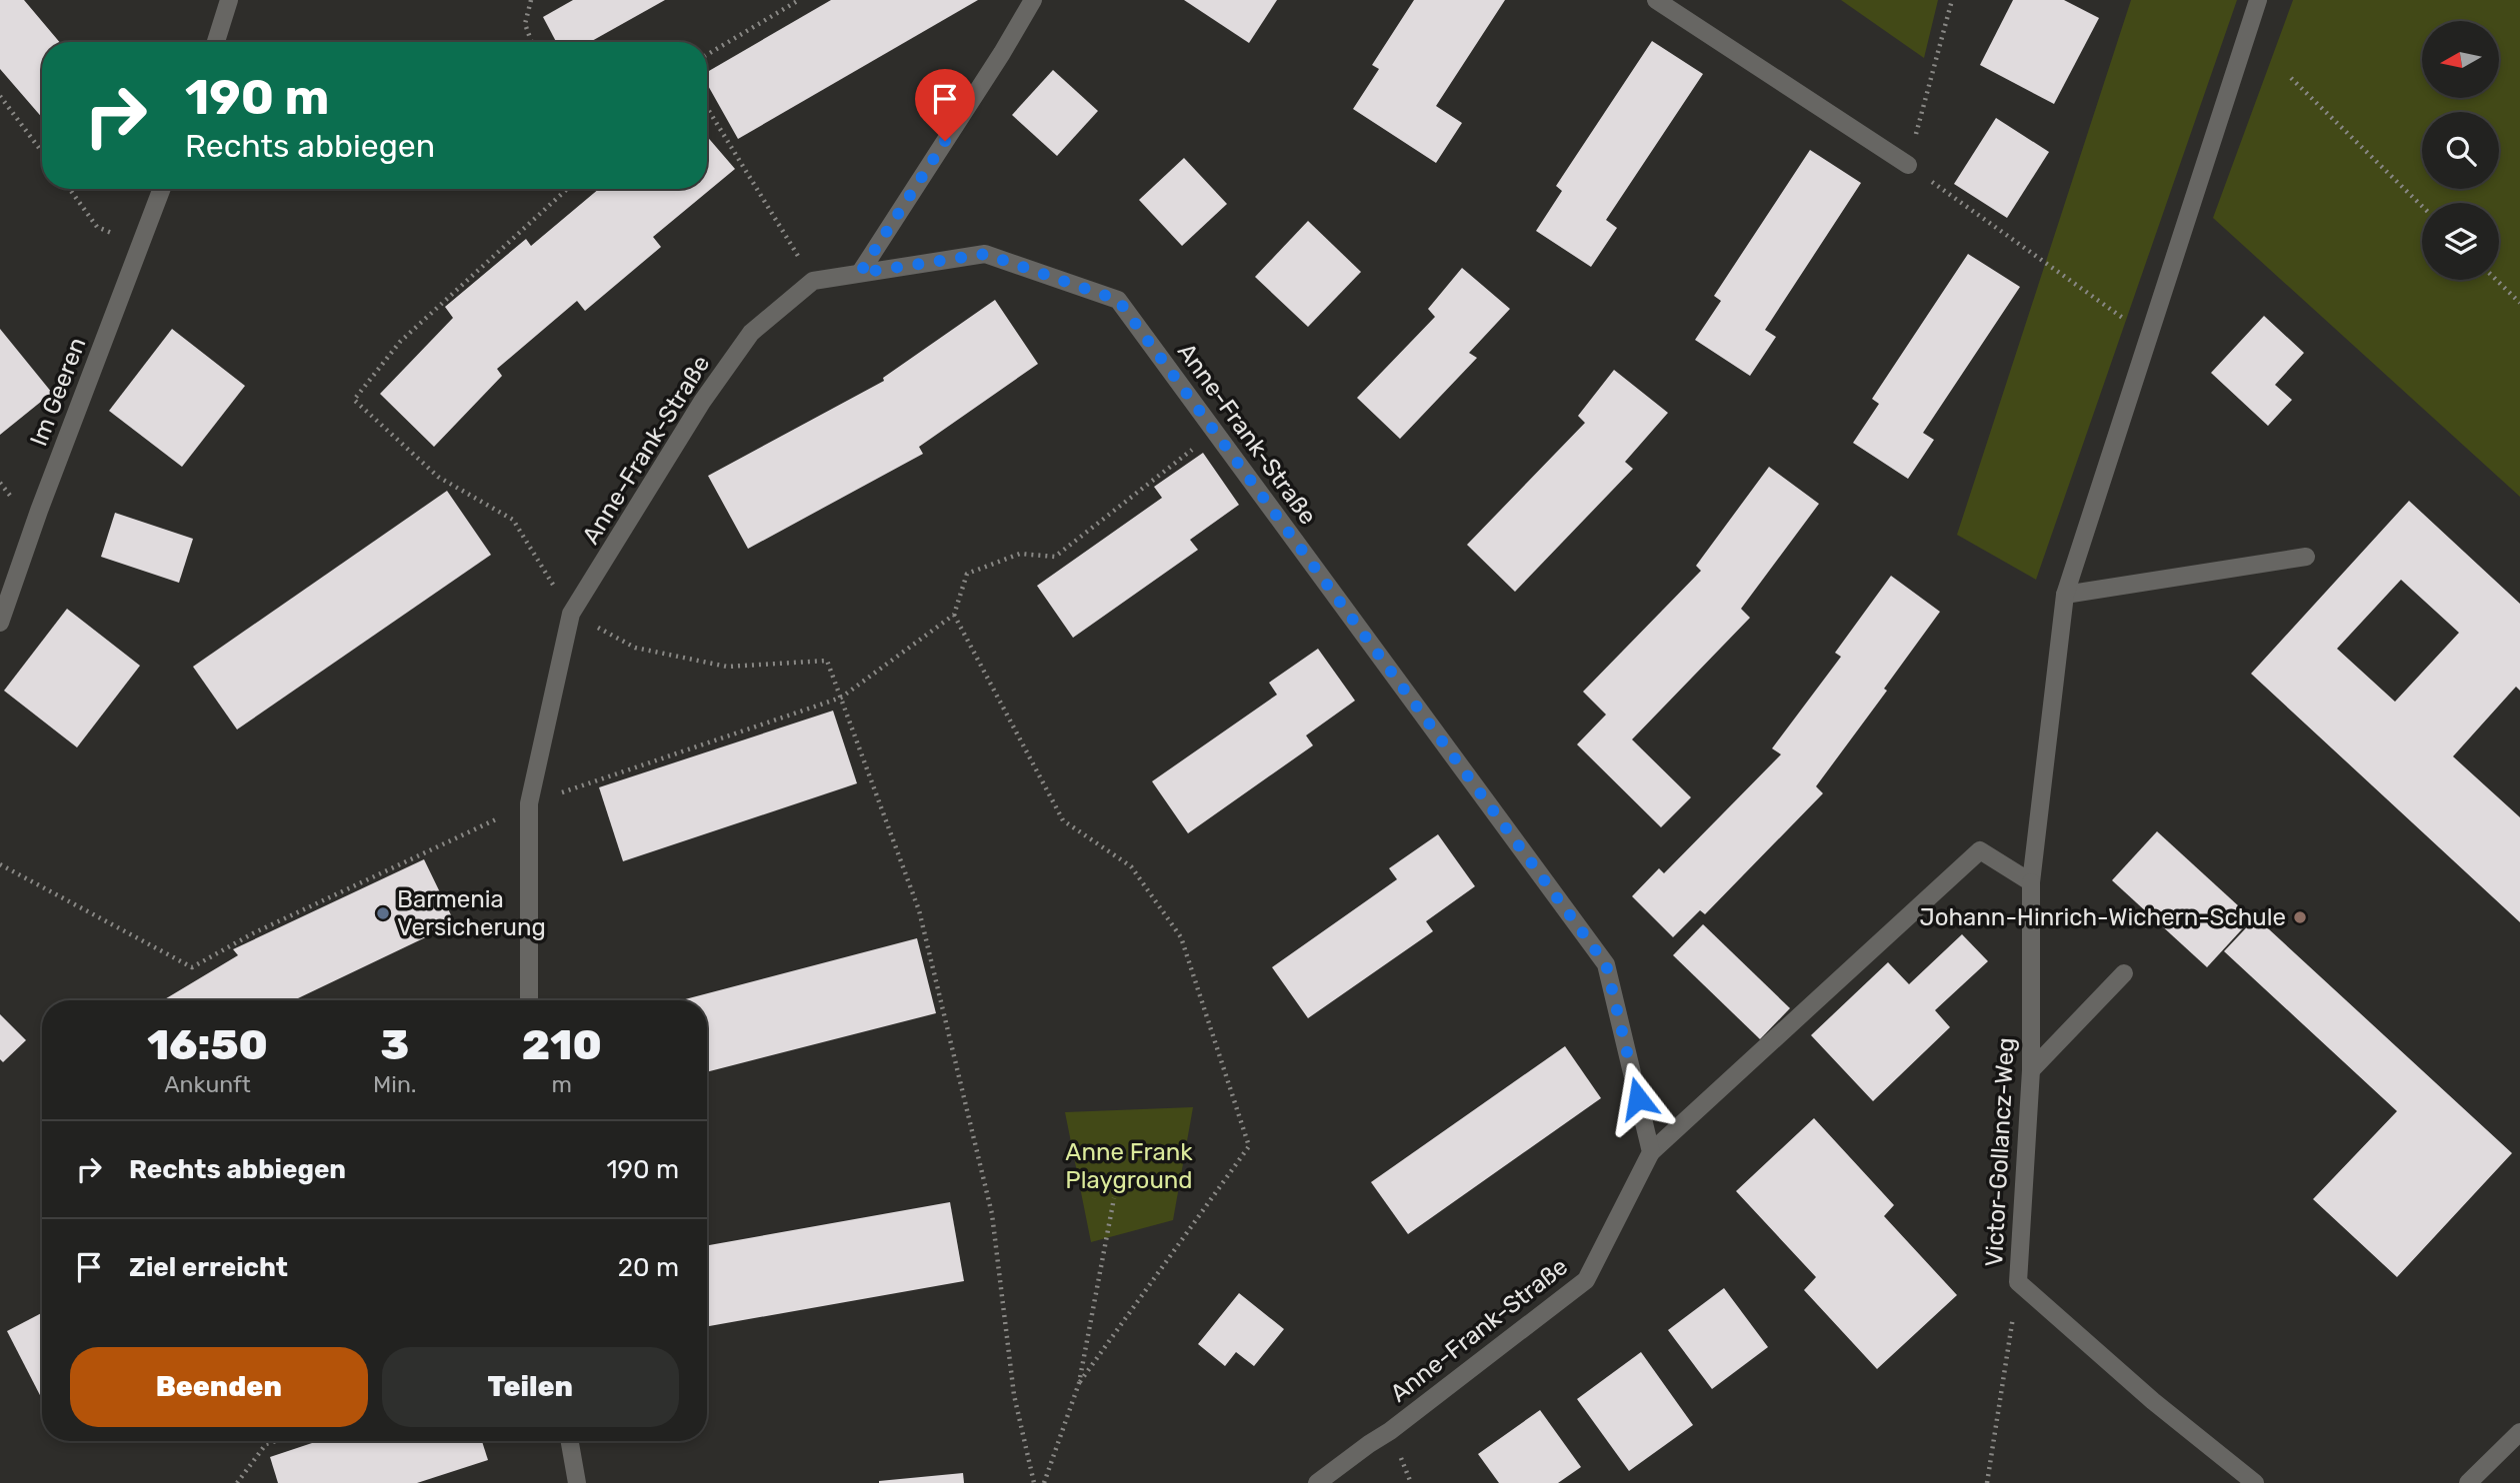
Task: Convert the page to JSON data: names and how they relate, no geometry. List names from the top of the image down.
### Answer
{
  "streets": {
    "street": ["Im Geeren", "Anne-Frank-Straße", "Victor-Gollancz-Weg"]
  },
  "parks": ["Anne Frank Playground"],
  "places": ["Barmenia Versicherung", "Johann-Hinrich-Wichern-Schule"],
  "north": "left",
  "page": {
    "turn": ["190 m", "Rechts abbiegen"],
    "eta": [
      "16:50",
      "Ankunft",
      "3",
      "Min.",
      "210",
      "m"
    ],
    "list": [
      {
        "name": "Rechts abbiegen",
        "value": "190 m"
      },
      {
        "name": "Ziel erreicht",
        "value": "20 m"
      }
    ],
    "buttons": ["Beenden", "Teilen"]
  }
}
